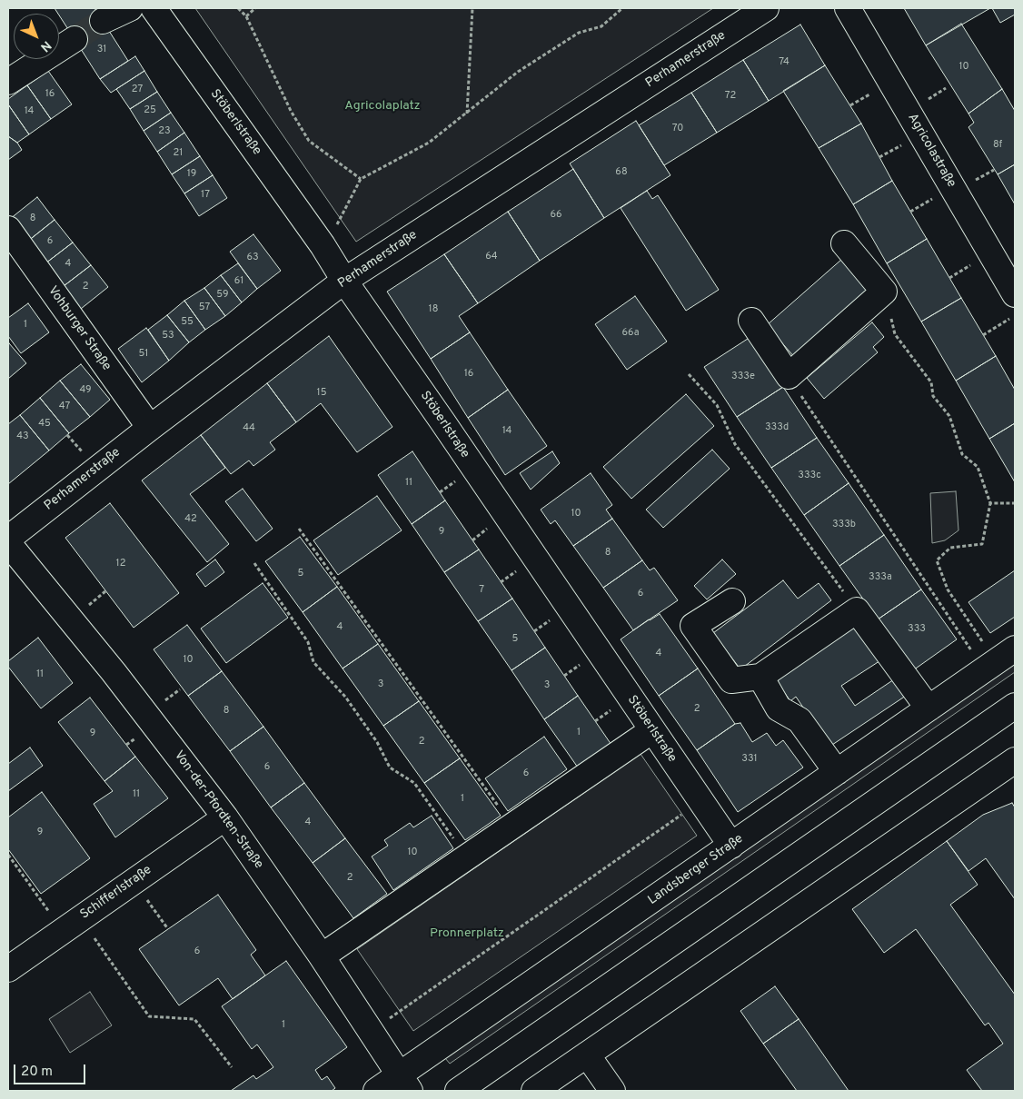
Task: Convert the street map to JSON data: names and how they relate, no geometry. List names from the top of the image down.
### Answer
{
  "streets": {
    "street": [
      "Perhamerstraße",
      "Stöberlstraße",
      "Agricolastraße",
      "Vohburger Straße",
      "Von-der-Pfordten-Straße",
      "Landsberger Straße",
      "Schifferlstraße"
    ]
  },
  "crossings": [
    ["Perhamerstraße", "Stöberlstraße"],
    ["Perhamerstraße", "Vohburger Straße"],
    ["Stöberlstraße", "Landsberger Straße"],
    ["Von-der-Pfordten-Straße", "Landsberger Straße"],
    ["Von-der-Pfordten-Straße", "Schifferlstraße"]
  ],
  "parks": ["Agricolaplatz", "Pronnerplatz"],
  "house_numbers": [
    "31",
    "74",
    "10",
    "27",
    "16",
    "72",
    "25",
    "14",
    "70",
    "23",
    "8f",
    "21",
    "68",
    "19",
    "17",
    "66",
    "8",
    "6",
    "64",
    "63",
    "4",
    "61",
    "2",
    "59",
    "57",
    "18",
    "55",
    "1",
    "66a",
    "53",
    "51",
    "16",
    "333e",
    "49",
    "15",
    "47",
    "45",
    "333d",
    "44",
    "14",
    "43",
    "333c",
    "11",
    "10",
    "42",
    "333b",
    "9",
    "8",
    "12",
    "5",
    "333a",
    "7",
    "6",
    "4",
    "333",
    "5",
    "4",
    "10",
    "11",
    "3",
    "3",
    "2",
    "8",
    "1",
    "9",
    "2",
    "331",
    "6",
    "6",
    "11",
    "1",
    "4",
    "9",
    "10",
    "2",
    "6",
    "1"
  ],
  "scale_bar": "20 m",
  "north": "bottom right"
}
